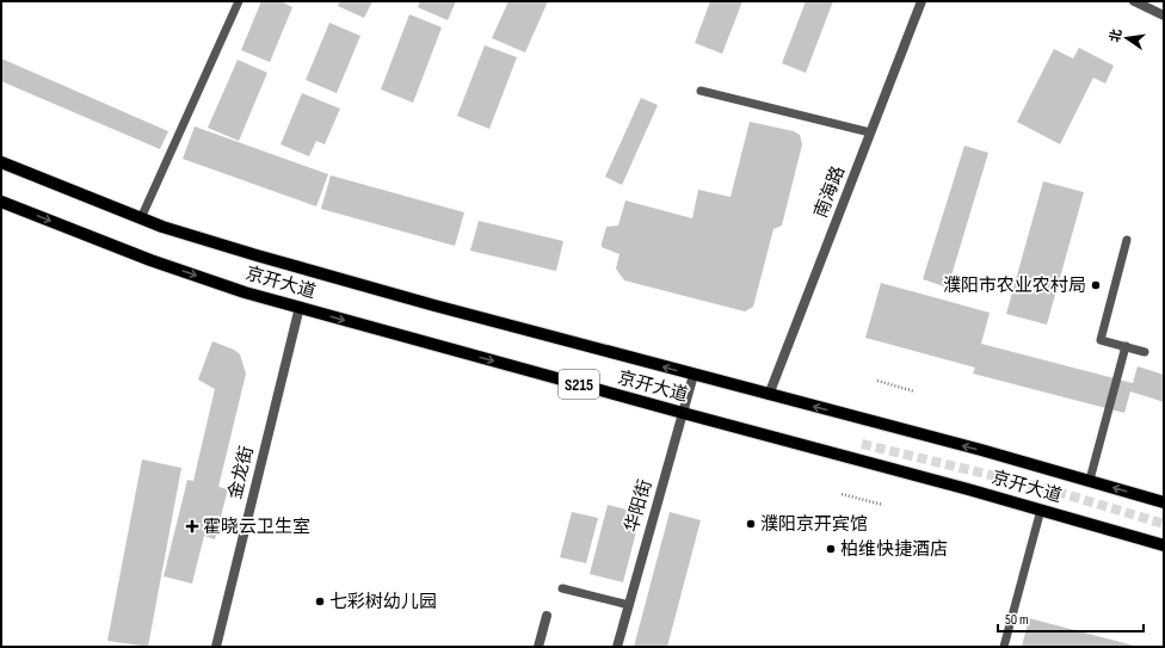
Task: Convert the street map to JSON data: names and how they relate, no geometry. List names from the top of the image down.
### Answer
{
  "streets": {
    "main road": ["京开大道", "S215"],
    "street": ["南海路", "金龙街", "华阳街"]
  },
  "crossings": [
    ["南海路", "京开大道"],
    ["京开大道", "金龙街"],
    ["京开大道", "华阳街"]
  ],
  "places": {
    "other": [
      "濮阳市农业农村局",
      "濮阳京开宾馆",
      "柏维快捷酒店",
      "七彩树幼儿园"
    ],
    "health": ["霍晓云卫生室"]
  },
  "scale_bar": "50 m",
  "north": "left"
}
